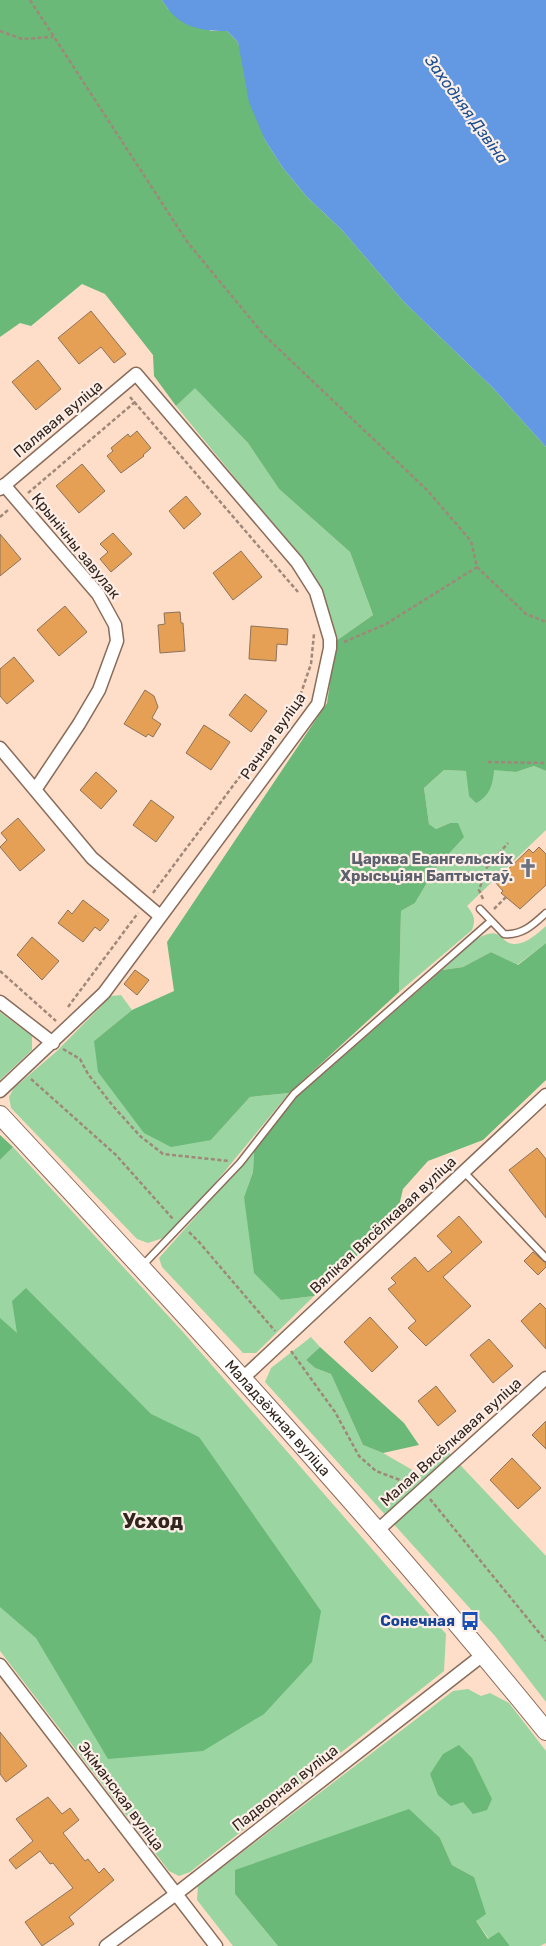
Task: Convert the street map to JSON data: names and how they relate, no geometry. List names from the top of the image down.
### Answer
{
  "streets": {
    "main road": ["Маладзёжная вуліца"],
    "street": [
      "Палявая вуліца",
      "Крынічны завулак",
      "Рачная вуліца",
      "Вялікая Вясёлкавая вуліца",
      "Малая Вясёлкавая вуліца",
      "Падворная вуліца",
      "Экіманская вуліца"
    ]
  },
  "crossings": [
    ["Палявая вуліца", "Крынічны завулак"],
    ["Палявая вуліца", "Рачная вуліца"],
    ["Вялікая Вясёлкавая вуліца", "Маладзёжная вуліца"],
    ["Маладзёжная вуліца", "Малая Вясёлкавая вуліца"],
    ["Маладзёжная вуліца", "Падворная вуліца"],
    ["Падворная вуліца", "Экіманская вуліца"]
  ],
  "districts": ["Усход"],
  "water": ["Заходняя Дзвіна"],
  "places": {
    "church": ["Царква Евангельскіх Хрысьціян Баптыстаў."],
    "bus stop": ["Сонечная"]
  }
}
